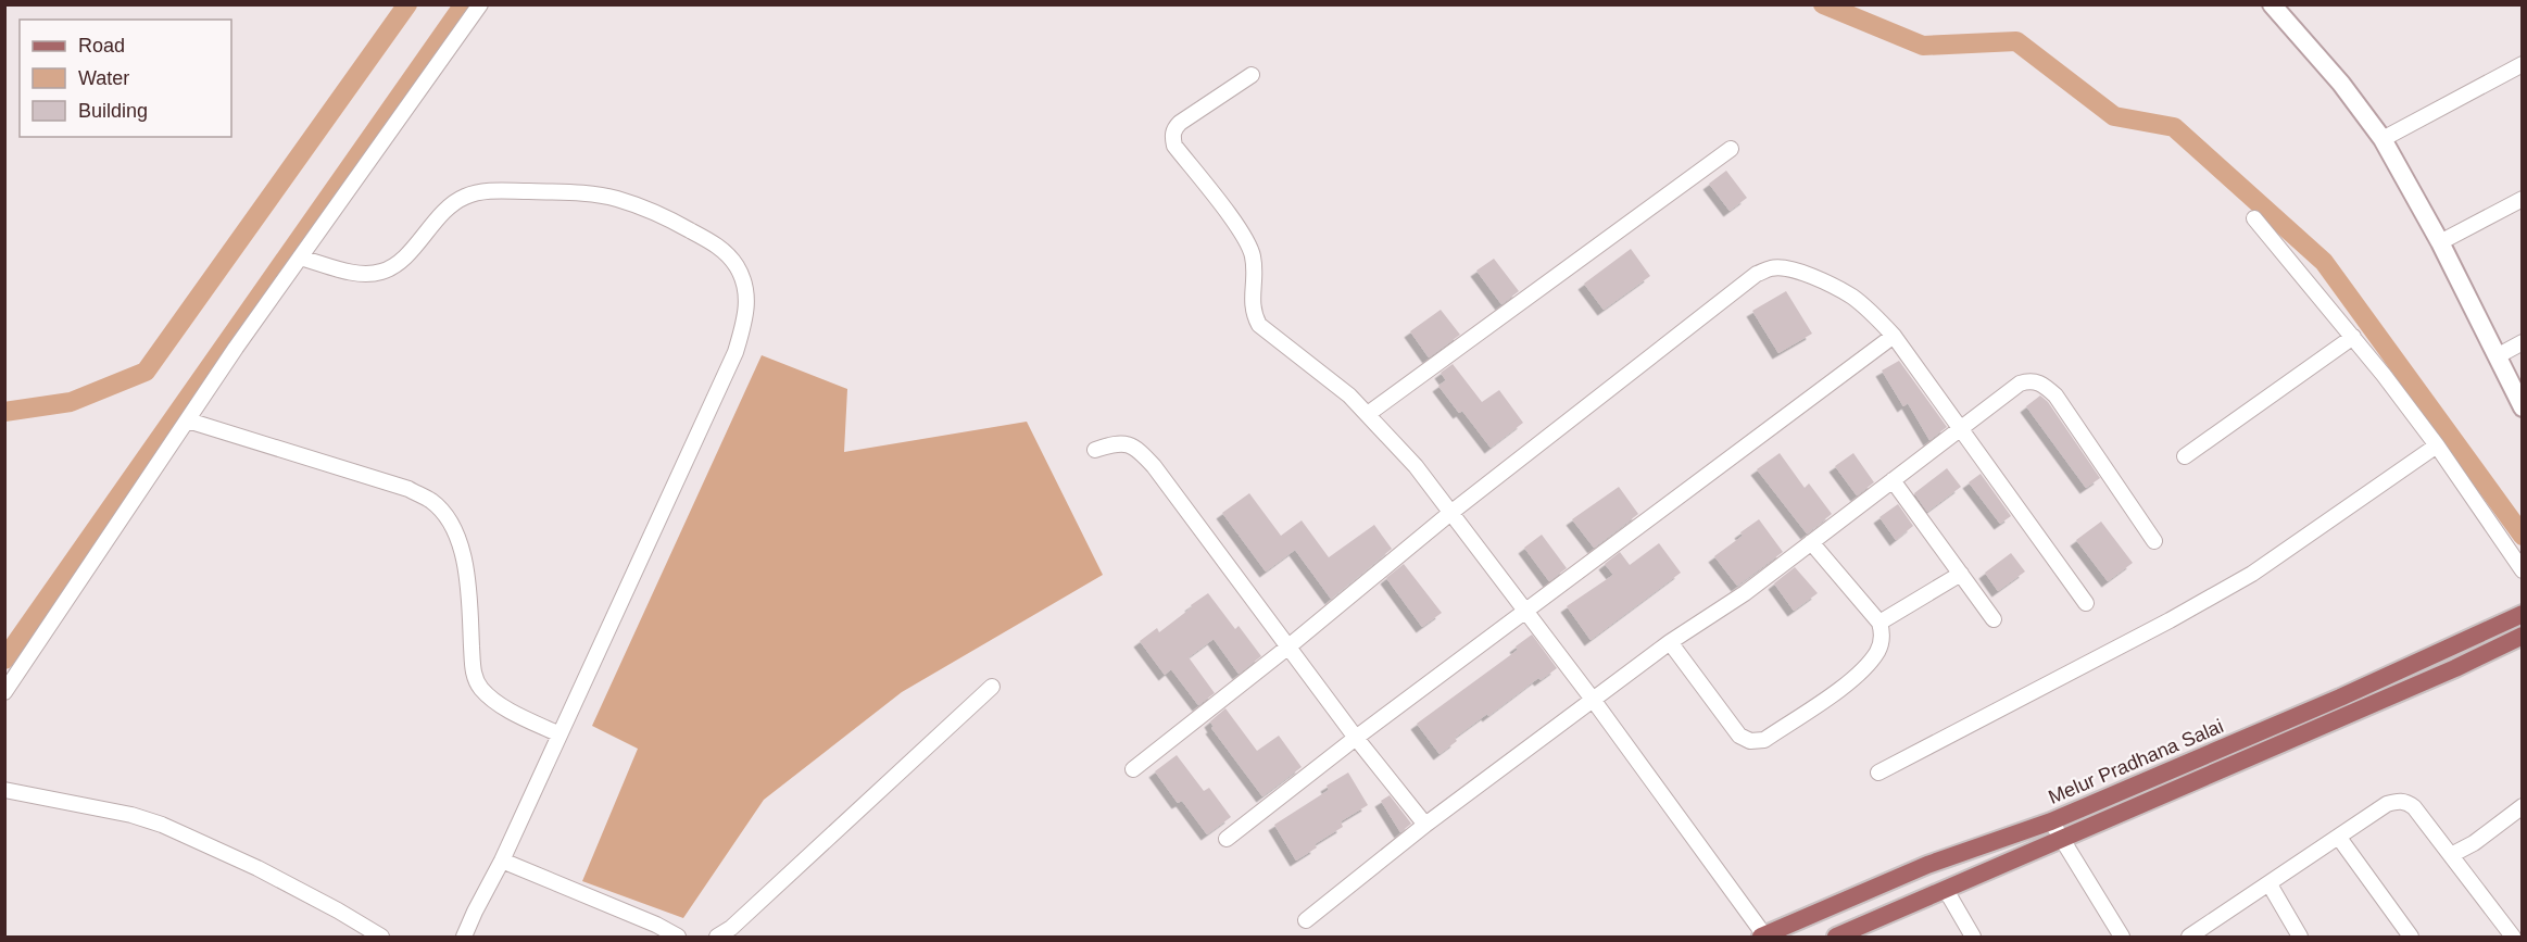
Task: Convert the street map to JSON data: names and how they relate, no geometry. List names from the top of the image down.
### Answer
{
  "streets": {
    "main road": ["Melur Pradhana Salai"]
  },
  "legend": ["Road", "Water", "Building"]
}
